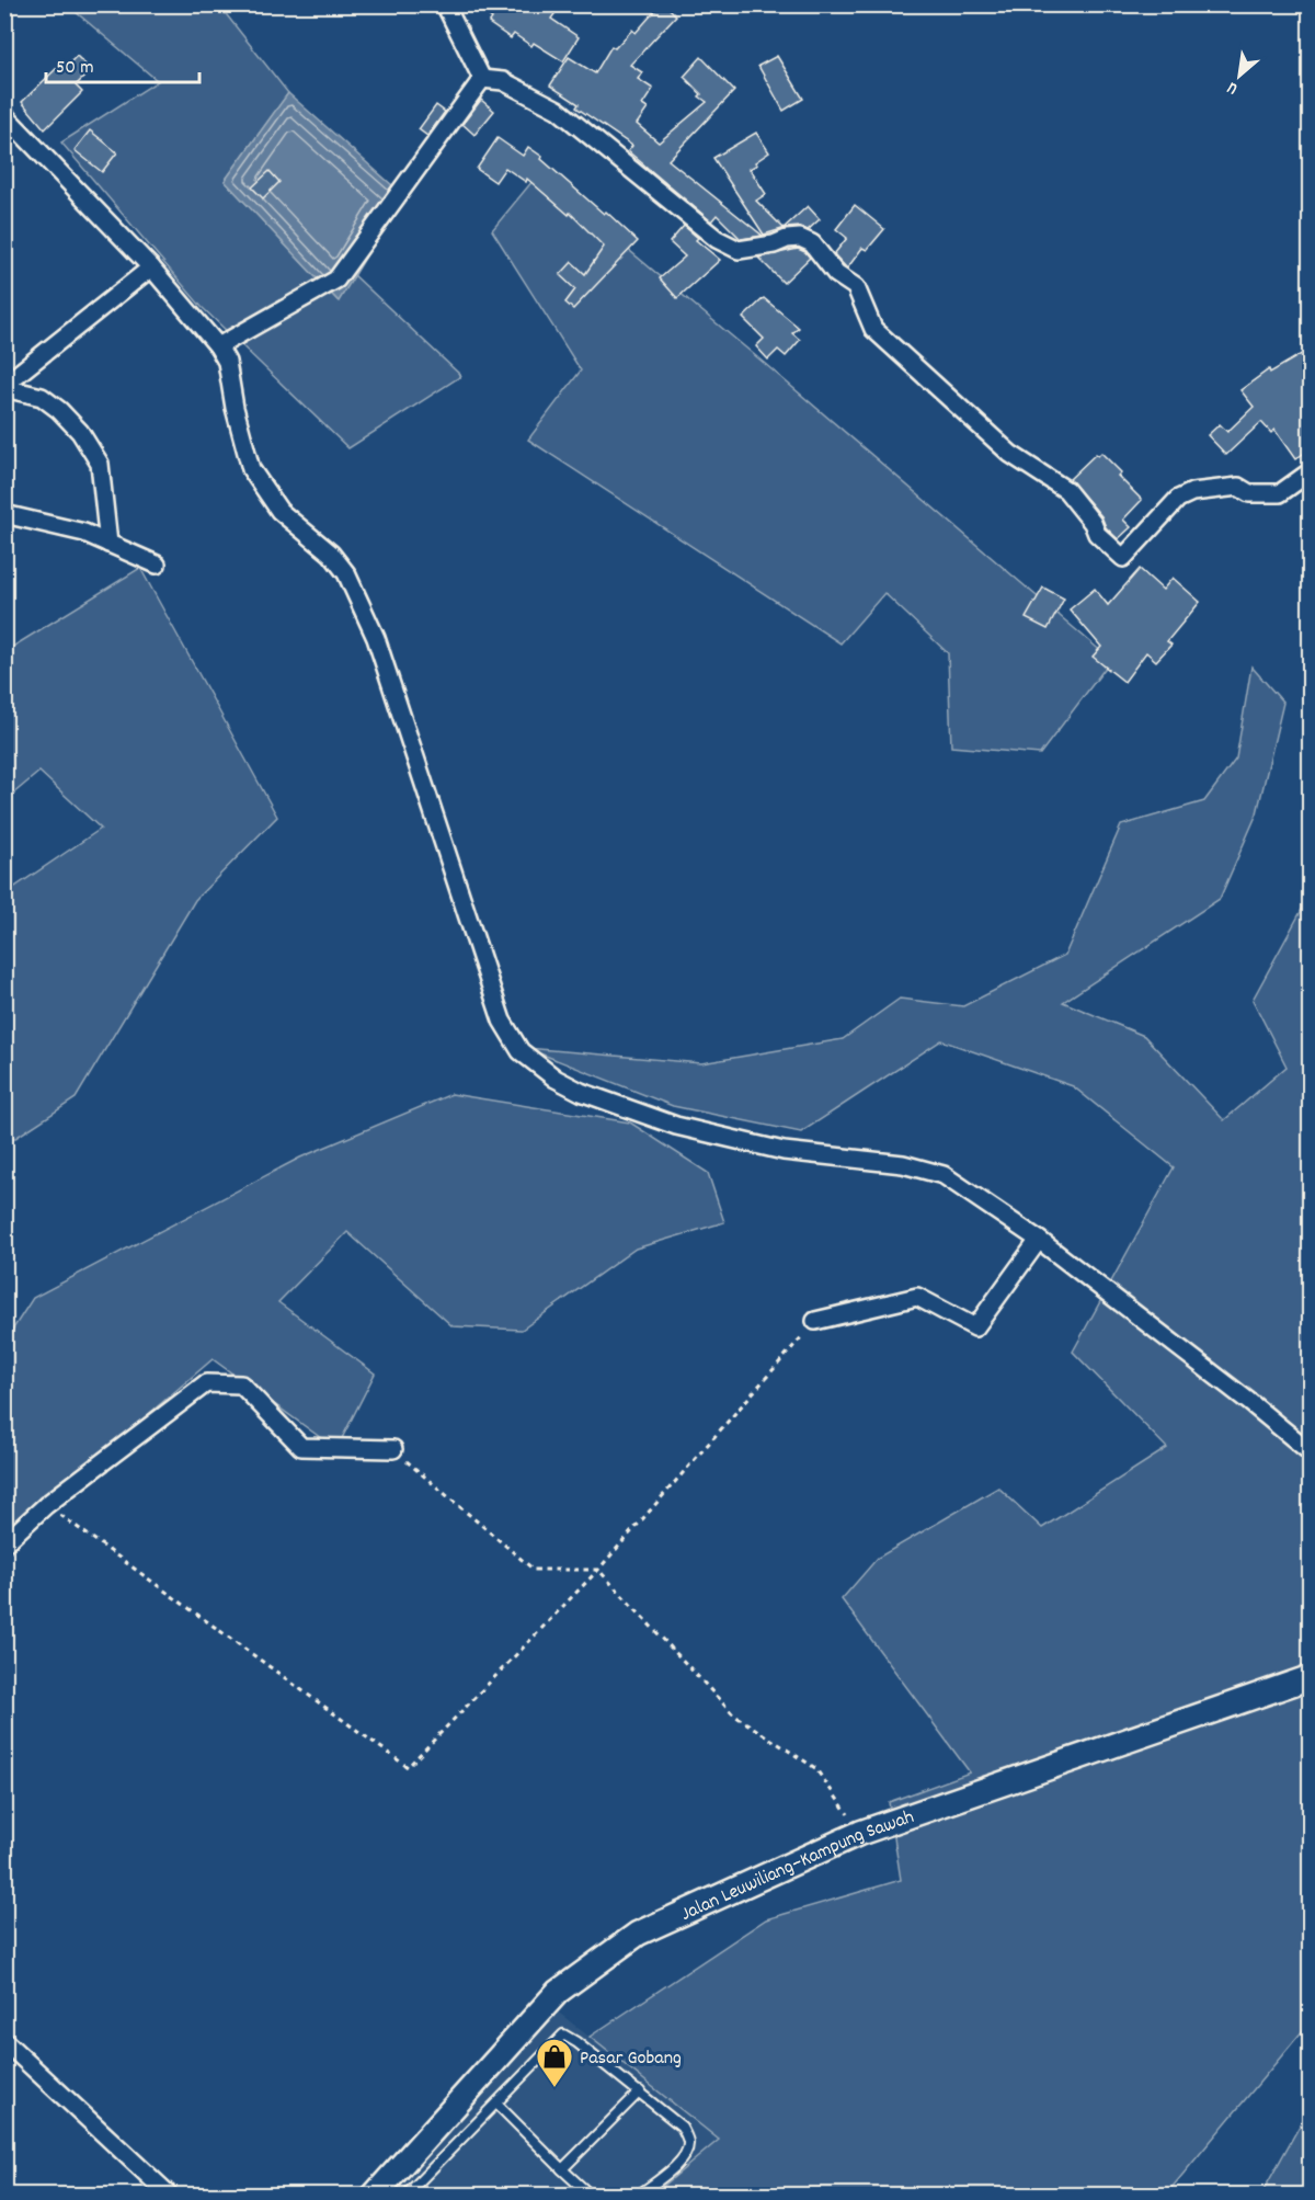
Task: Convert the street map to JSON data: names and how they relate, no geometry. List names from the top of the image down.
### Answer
{
  "streets": {
    "main road": ["Jalan Leuwiliang–Kampung Sawah"]
  },
  "places": {
    "shop": ["Pasar Gobang"]
  },
  "scale_bar": "50 m",
  "north": "bottom left"
}
